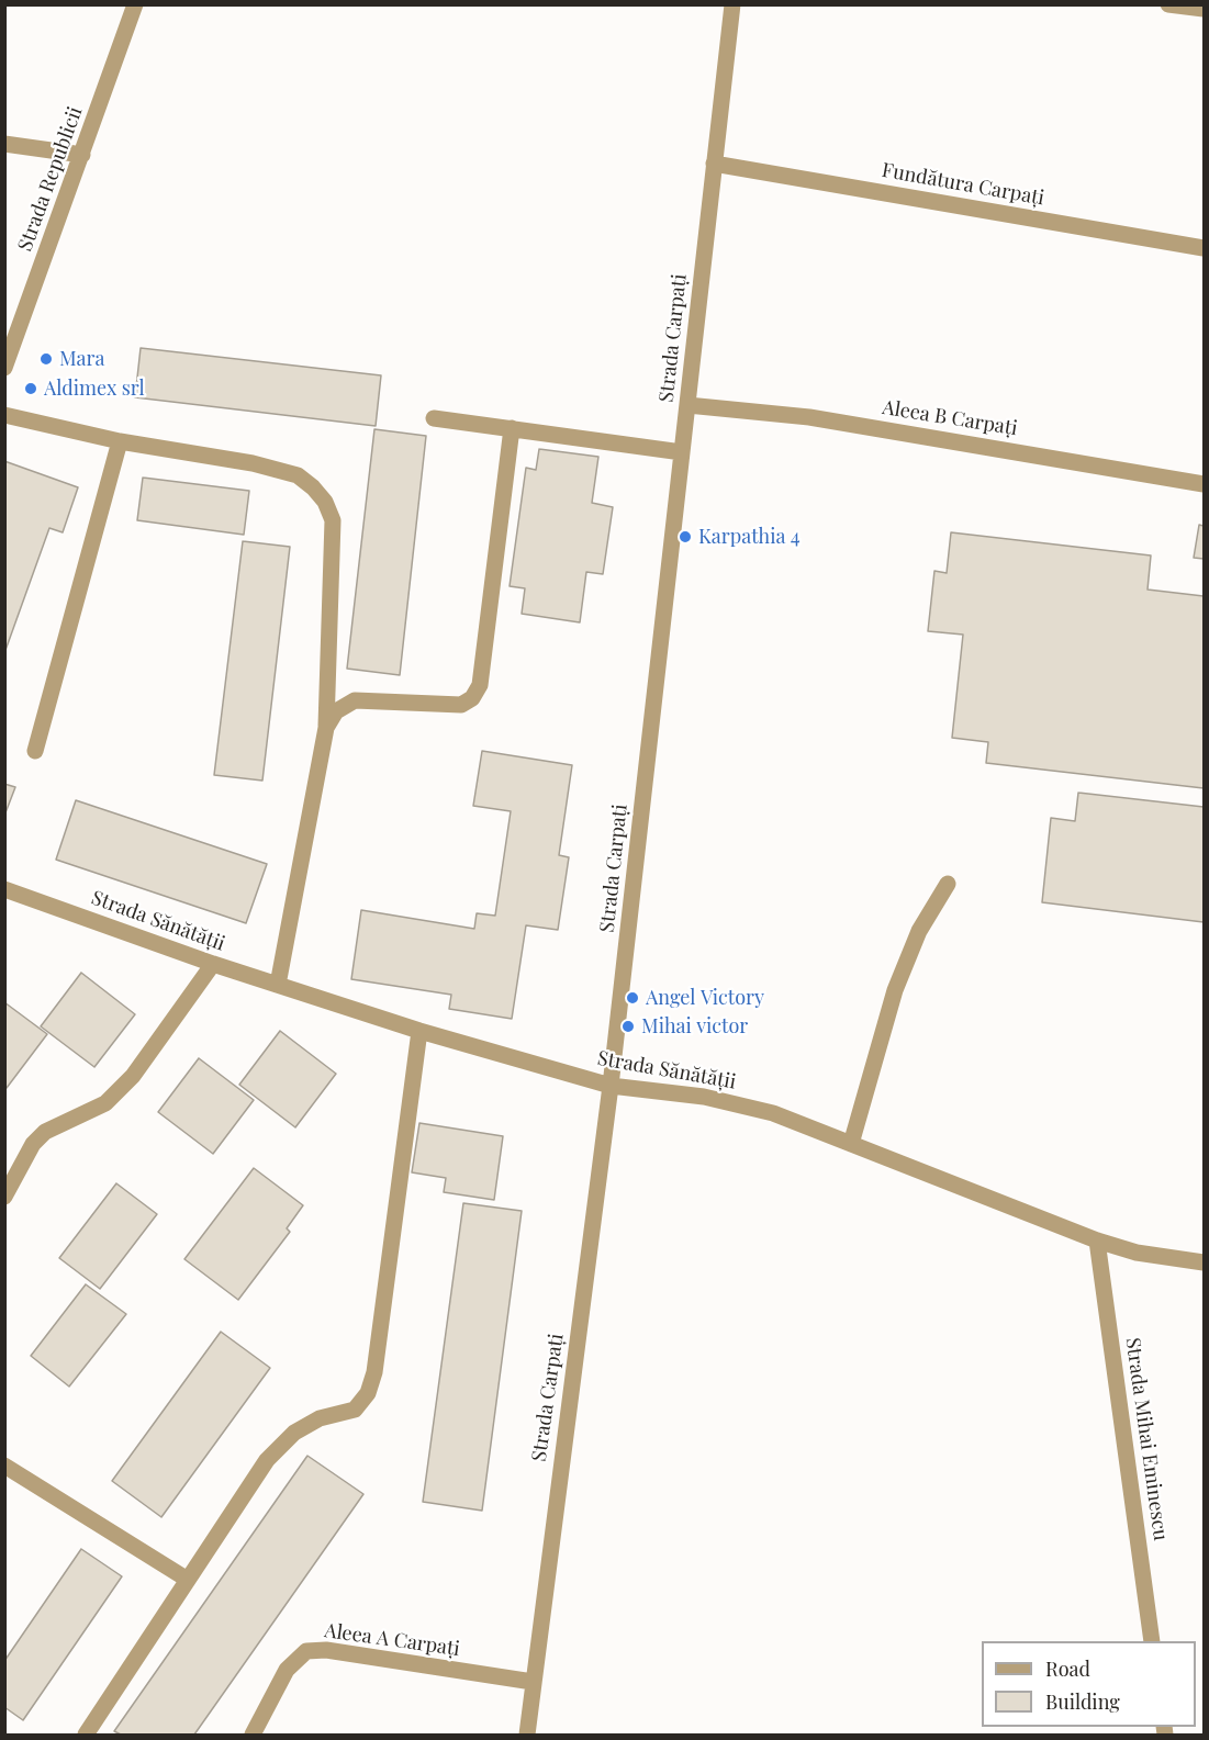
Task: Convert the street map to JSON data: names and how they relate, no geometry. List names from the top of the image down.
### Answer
{
  "streets": {
    "street": [
      "Strada Republicii",
      "Fundătura Carpați",
      "Strada Carpați",
      "Aleea B Carpați",
      "Strada Sănătății",
      "Strada Mihai Eminescu",
      "Aleea A Carpați"
    ]
  },
  "crossings": [
    ["Fundătura Carpați", "Strada Carpați"],
    ["Strada Carpați", "Aleea B Carpați"],
    ["Strada Carpați", "Strada Sănătății"],
    ["Strada Carpați", "Aleea A Carpați"],
    ["Strada Sănătății", "Strada Mihai Eminescu"]
  ],
  "places": [
    "Mara",
    "Aldimex srl",
    "Karpathia 4",
    "Angel Victory",
    "Mihai victor"
  ],
  "legend": ["Road", "Building"]
}
